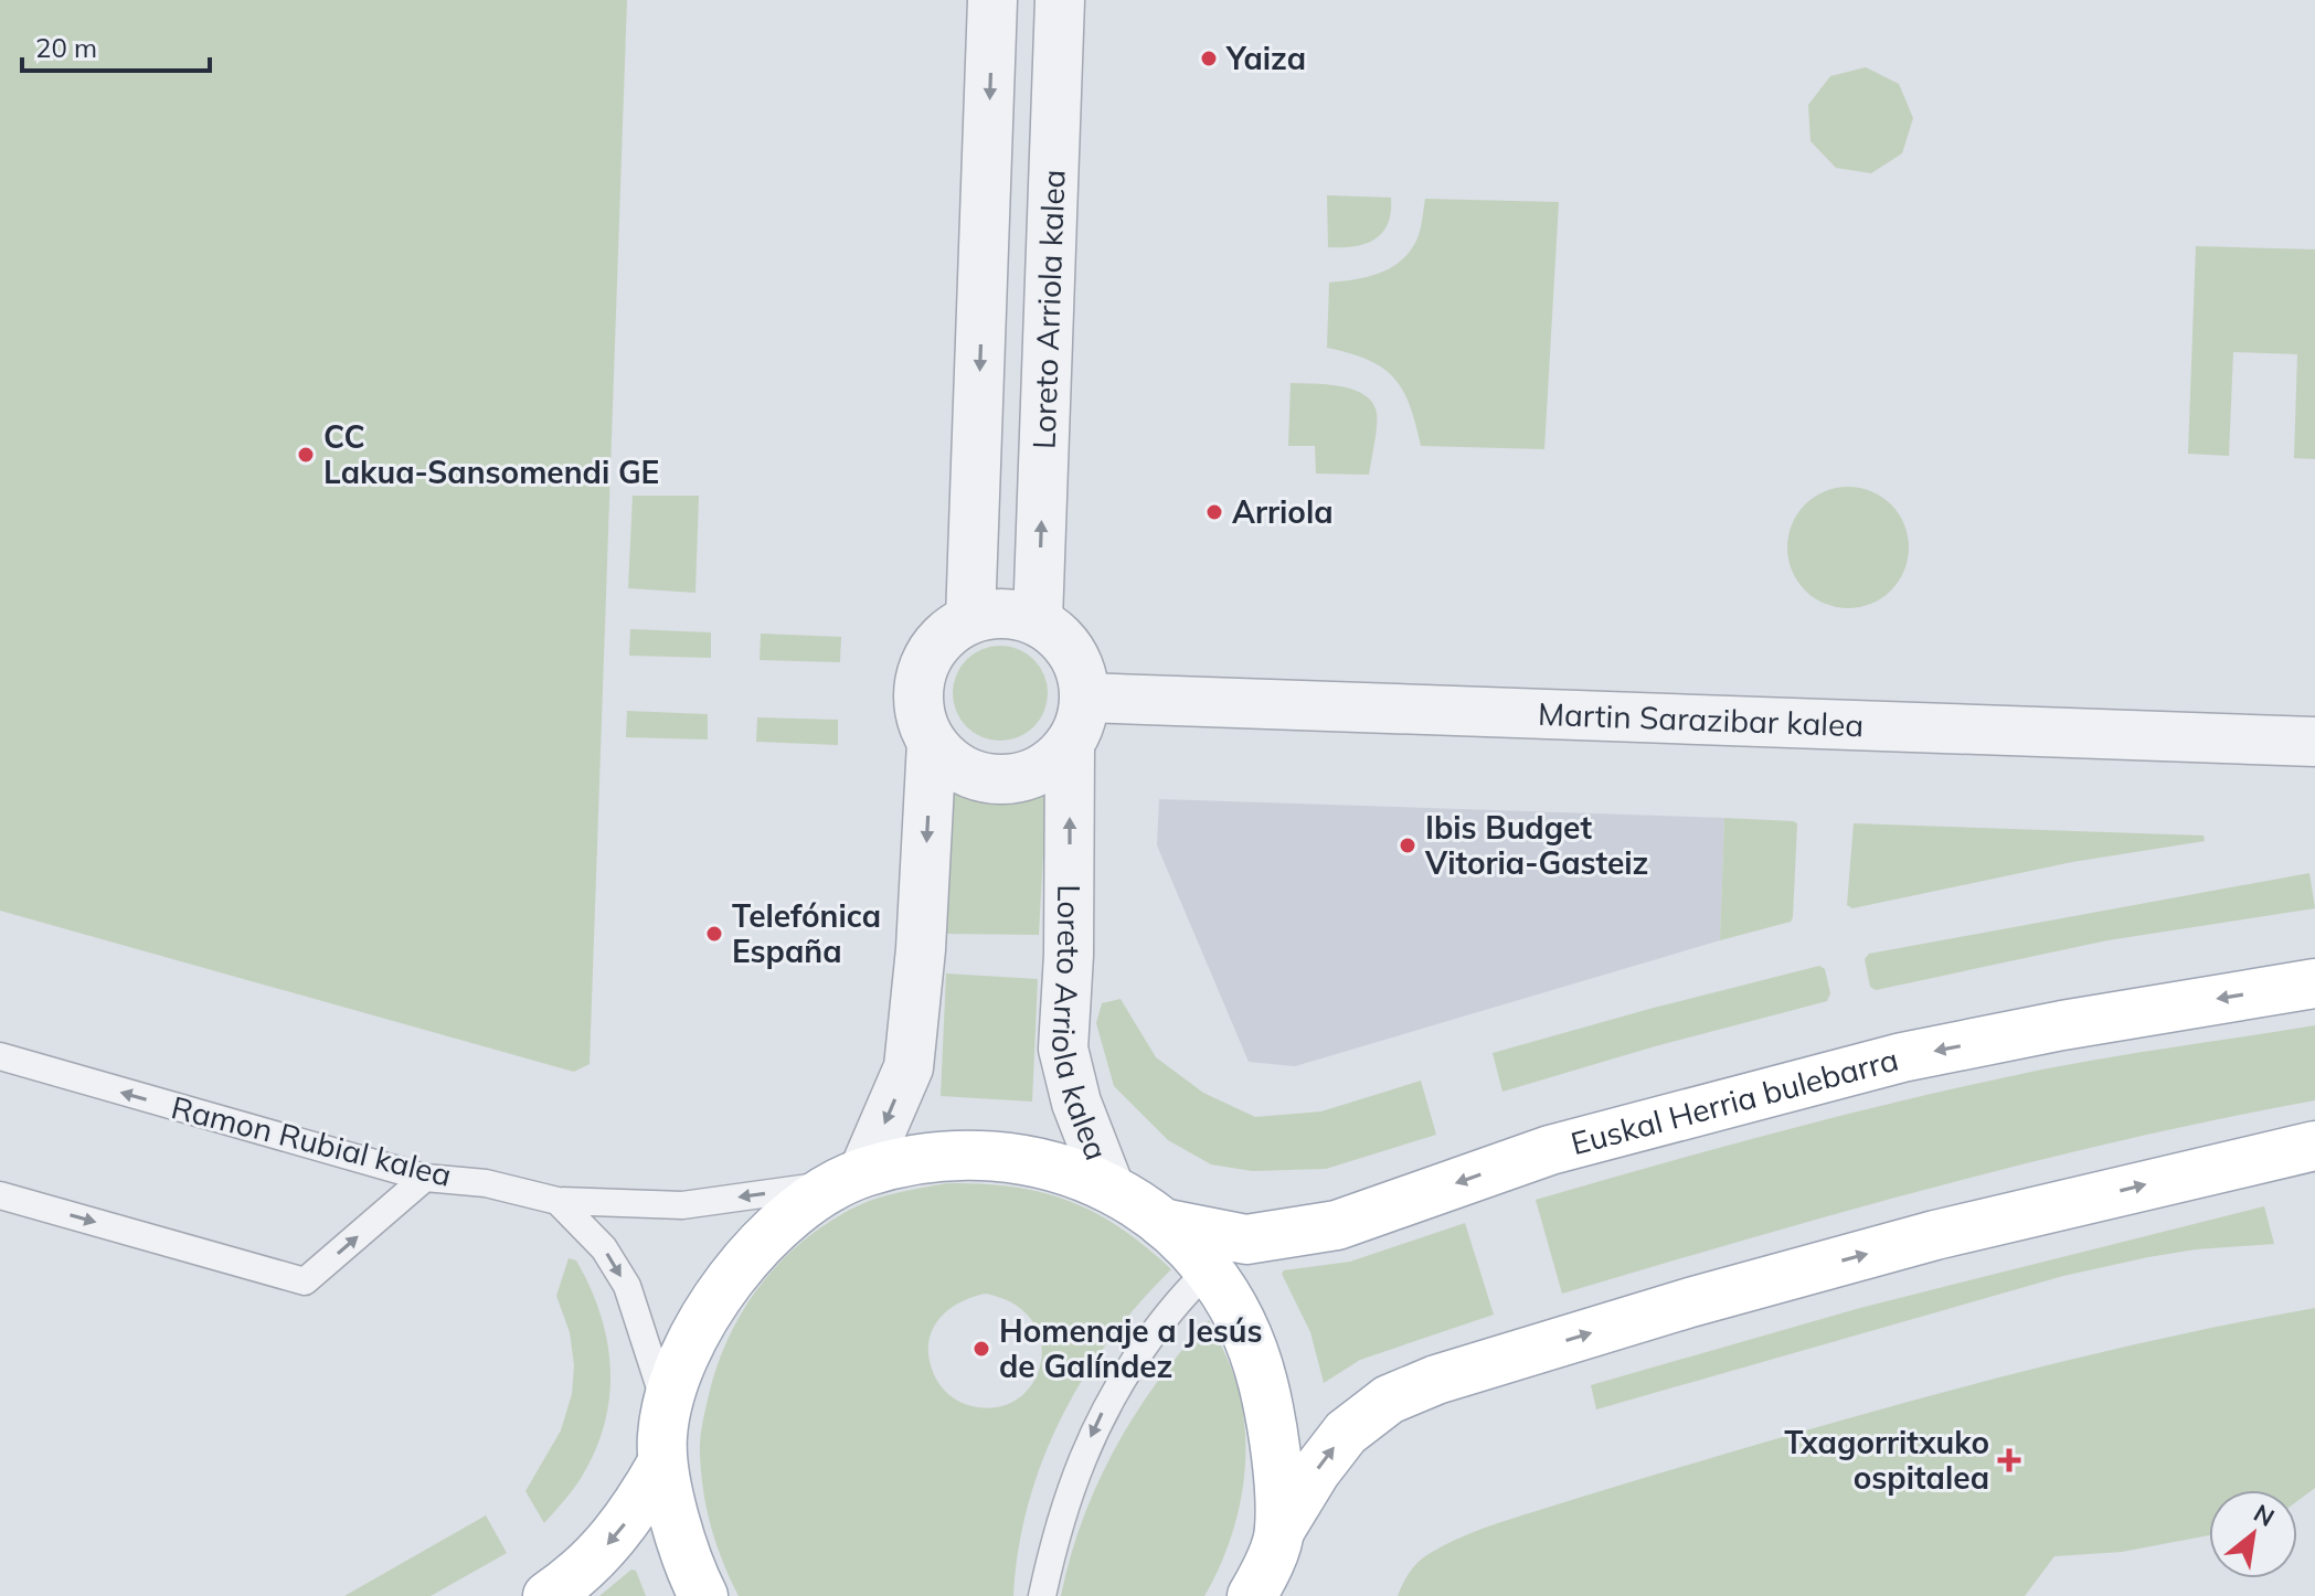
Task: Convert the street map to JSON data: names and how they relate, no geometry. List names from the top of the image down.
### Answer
{
  "streets": {
    "main road": ["Euskal Herria bulebarra"],
    "street": ["Loreto Arriola kalea", "Martin Sarazibar kalea"],
    "lane": ["Ramon Rubial kalea"]
  },
  "crossings": [
    ["Loreto Arriola kalea", "Martin Sarazibar kalea"]
  ],
  "one_way": ["Ramon Rubial kalea"],
  "places": {
    "other": [
      "Yaiza",
      "CC Lakua-Sansomendi GE",
      "Arriola",
      "Ibis Budget Vitoria-Gasteiz",
      "Telefónica España",
      "Homenaje a Jesús de Galíndez"
    ],
    "health": ["Txagorritxuko ospitalea"]
  },
  "scale_bar": "20 m",
  "north": "top right"
}
